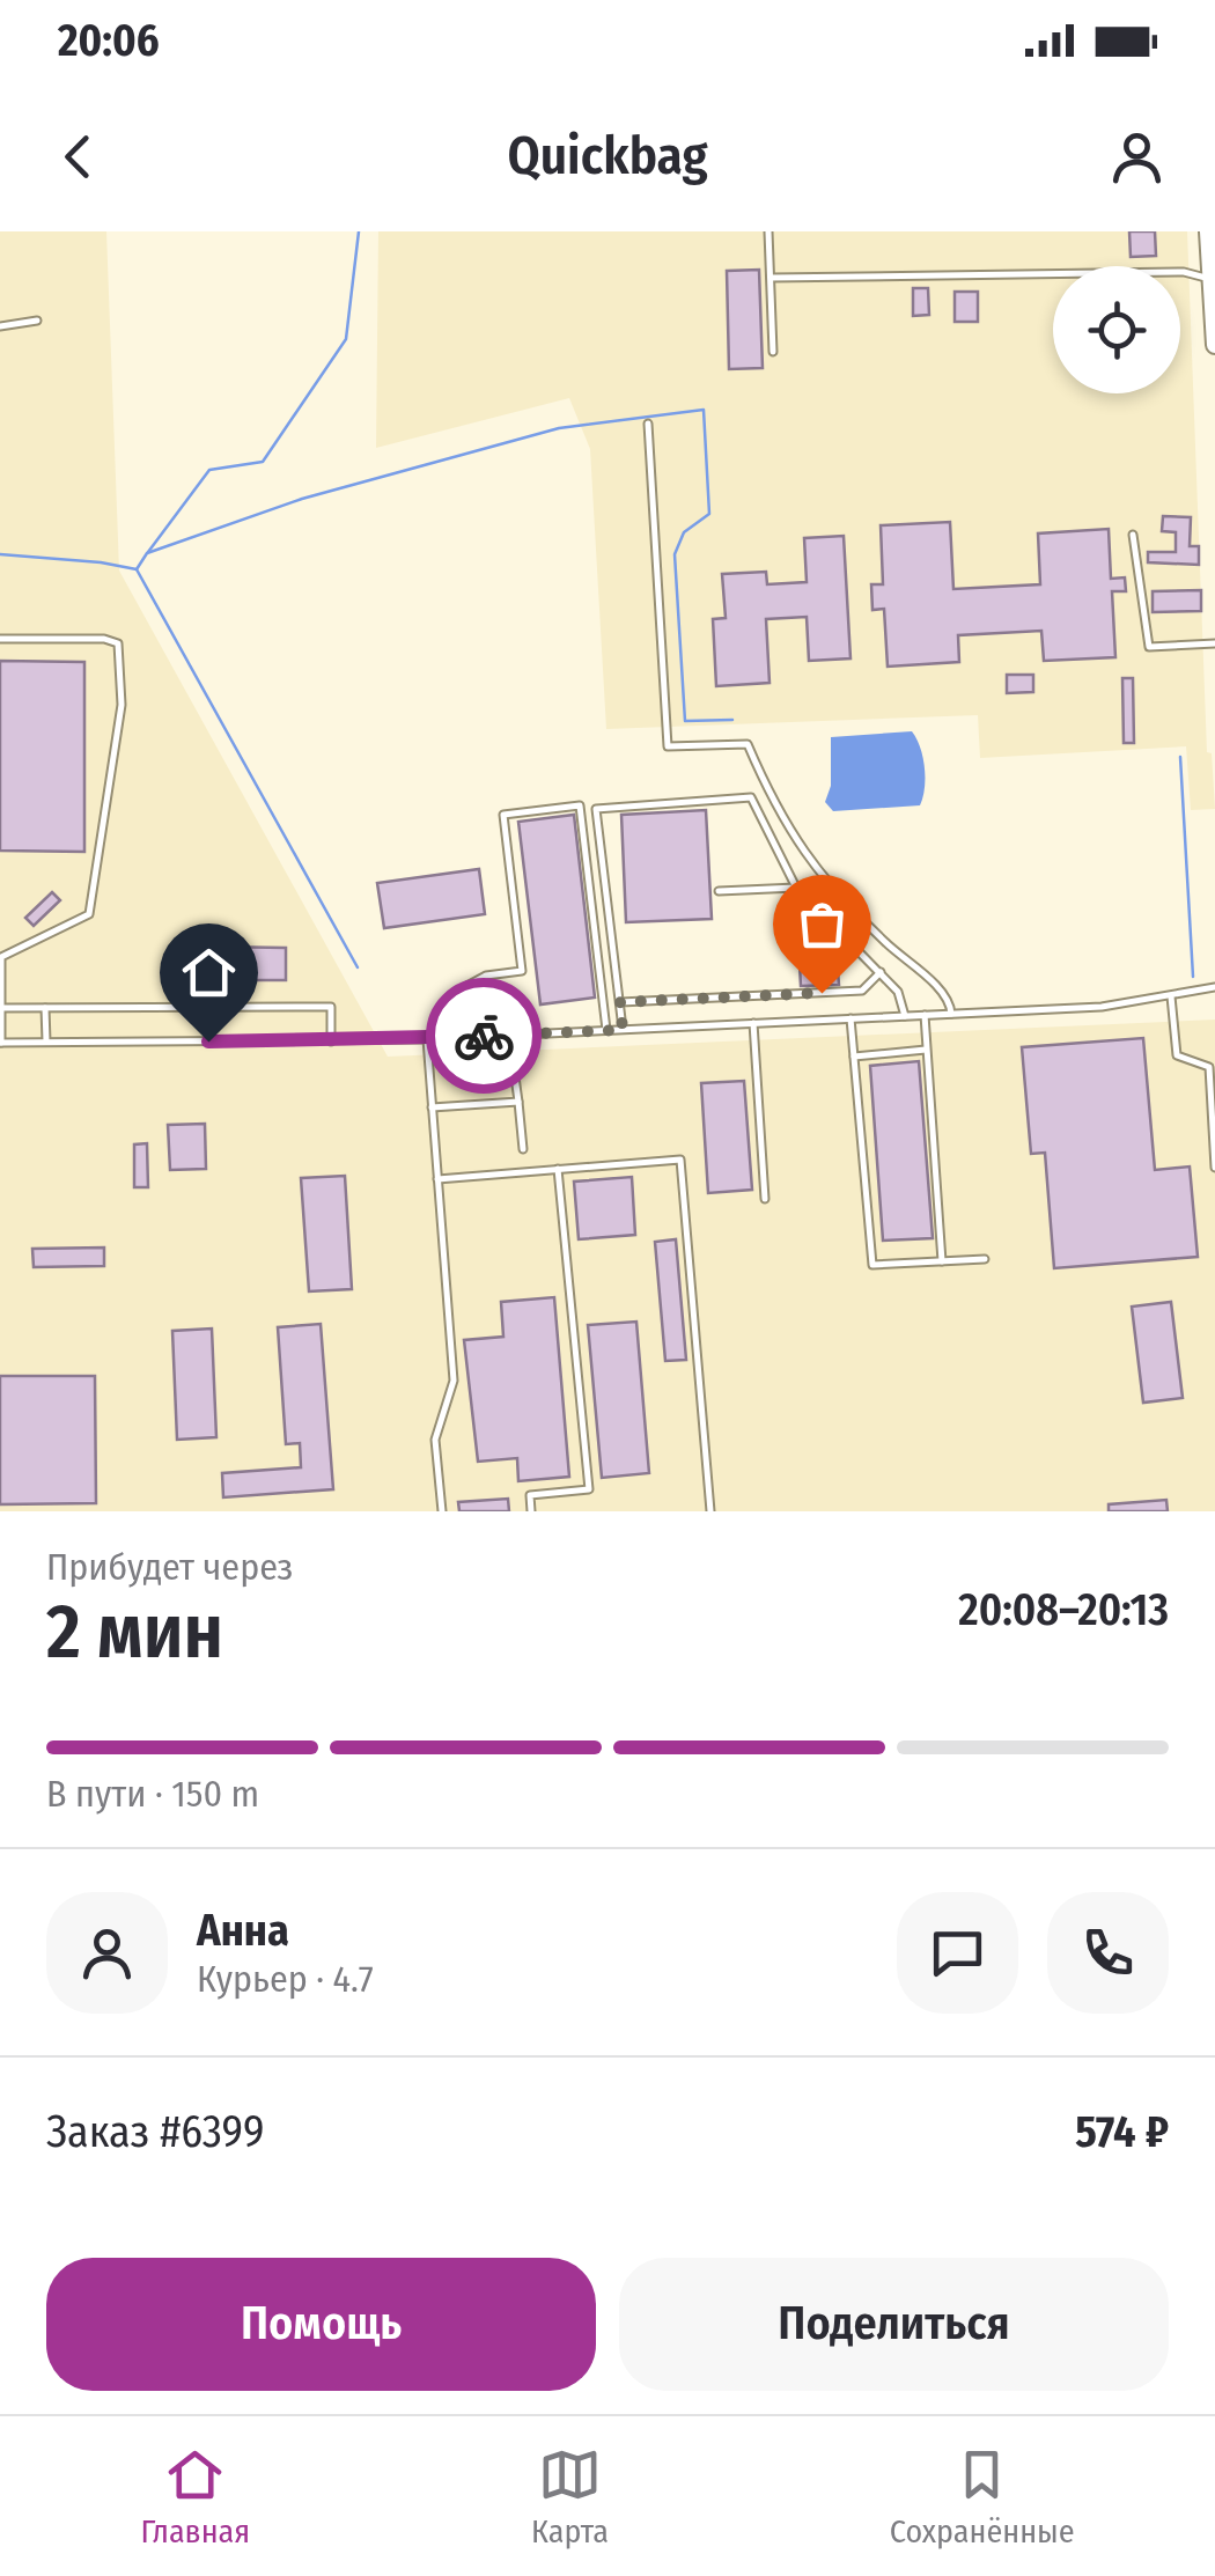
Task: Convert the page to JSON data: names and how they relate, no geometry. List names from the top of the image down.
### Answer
{
  "page": {
    "status": "20:06",
    "header": "Quickbag",
    "heading": ["2 мин", "Прибудет через", "20:08–20:13"],
    "panel": [
      "Анна",
      "Курьер · 4.7",
      "Заказ #6399",
      "574 ₽"
    ],
    "bar": "В пути · 150 m",
    "buttons": ["Помощь", "Поделиться"],
    "tabs": ["Главная", "Карта", "Сохранённые"]
  }
}
